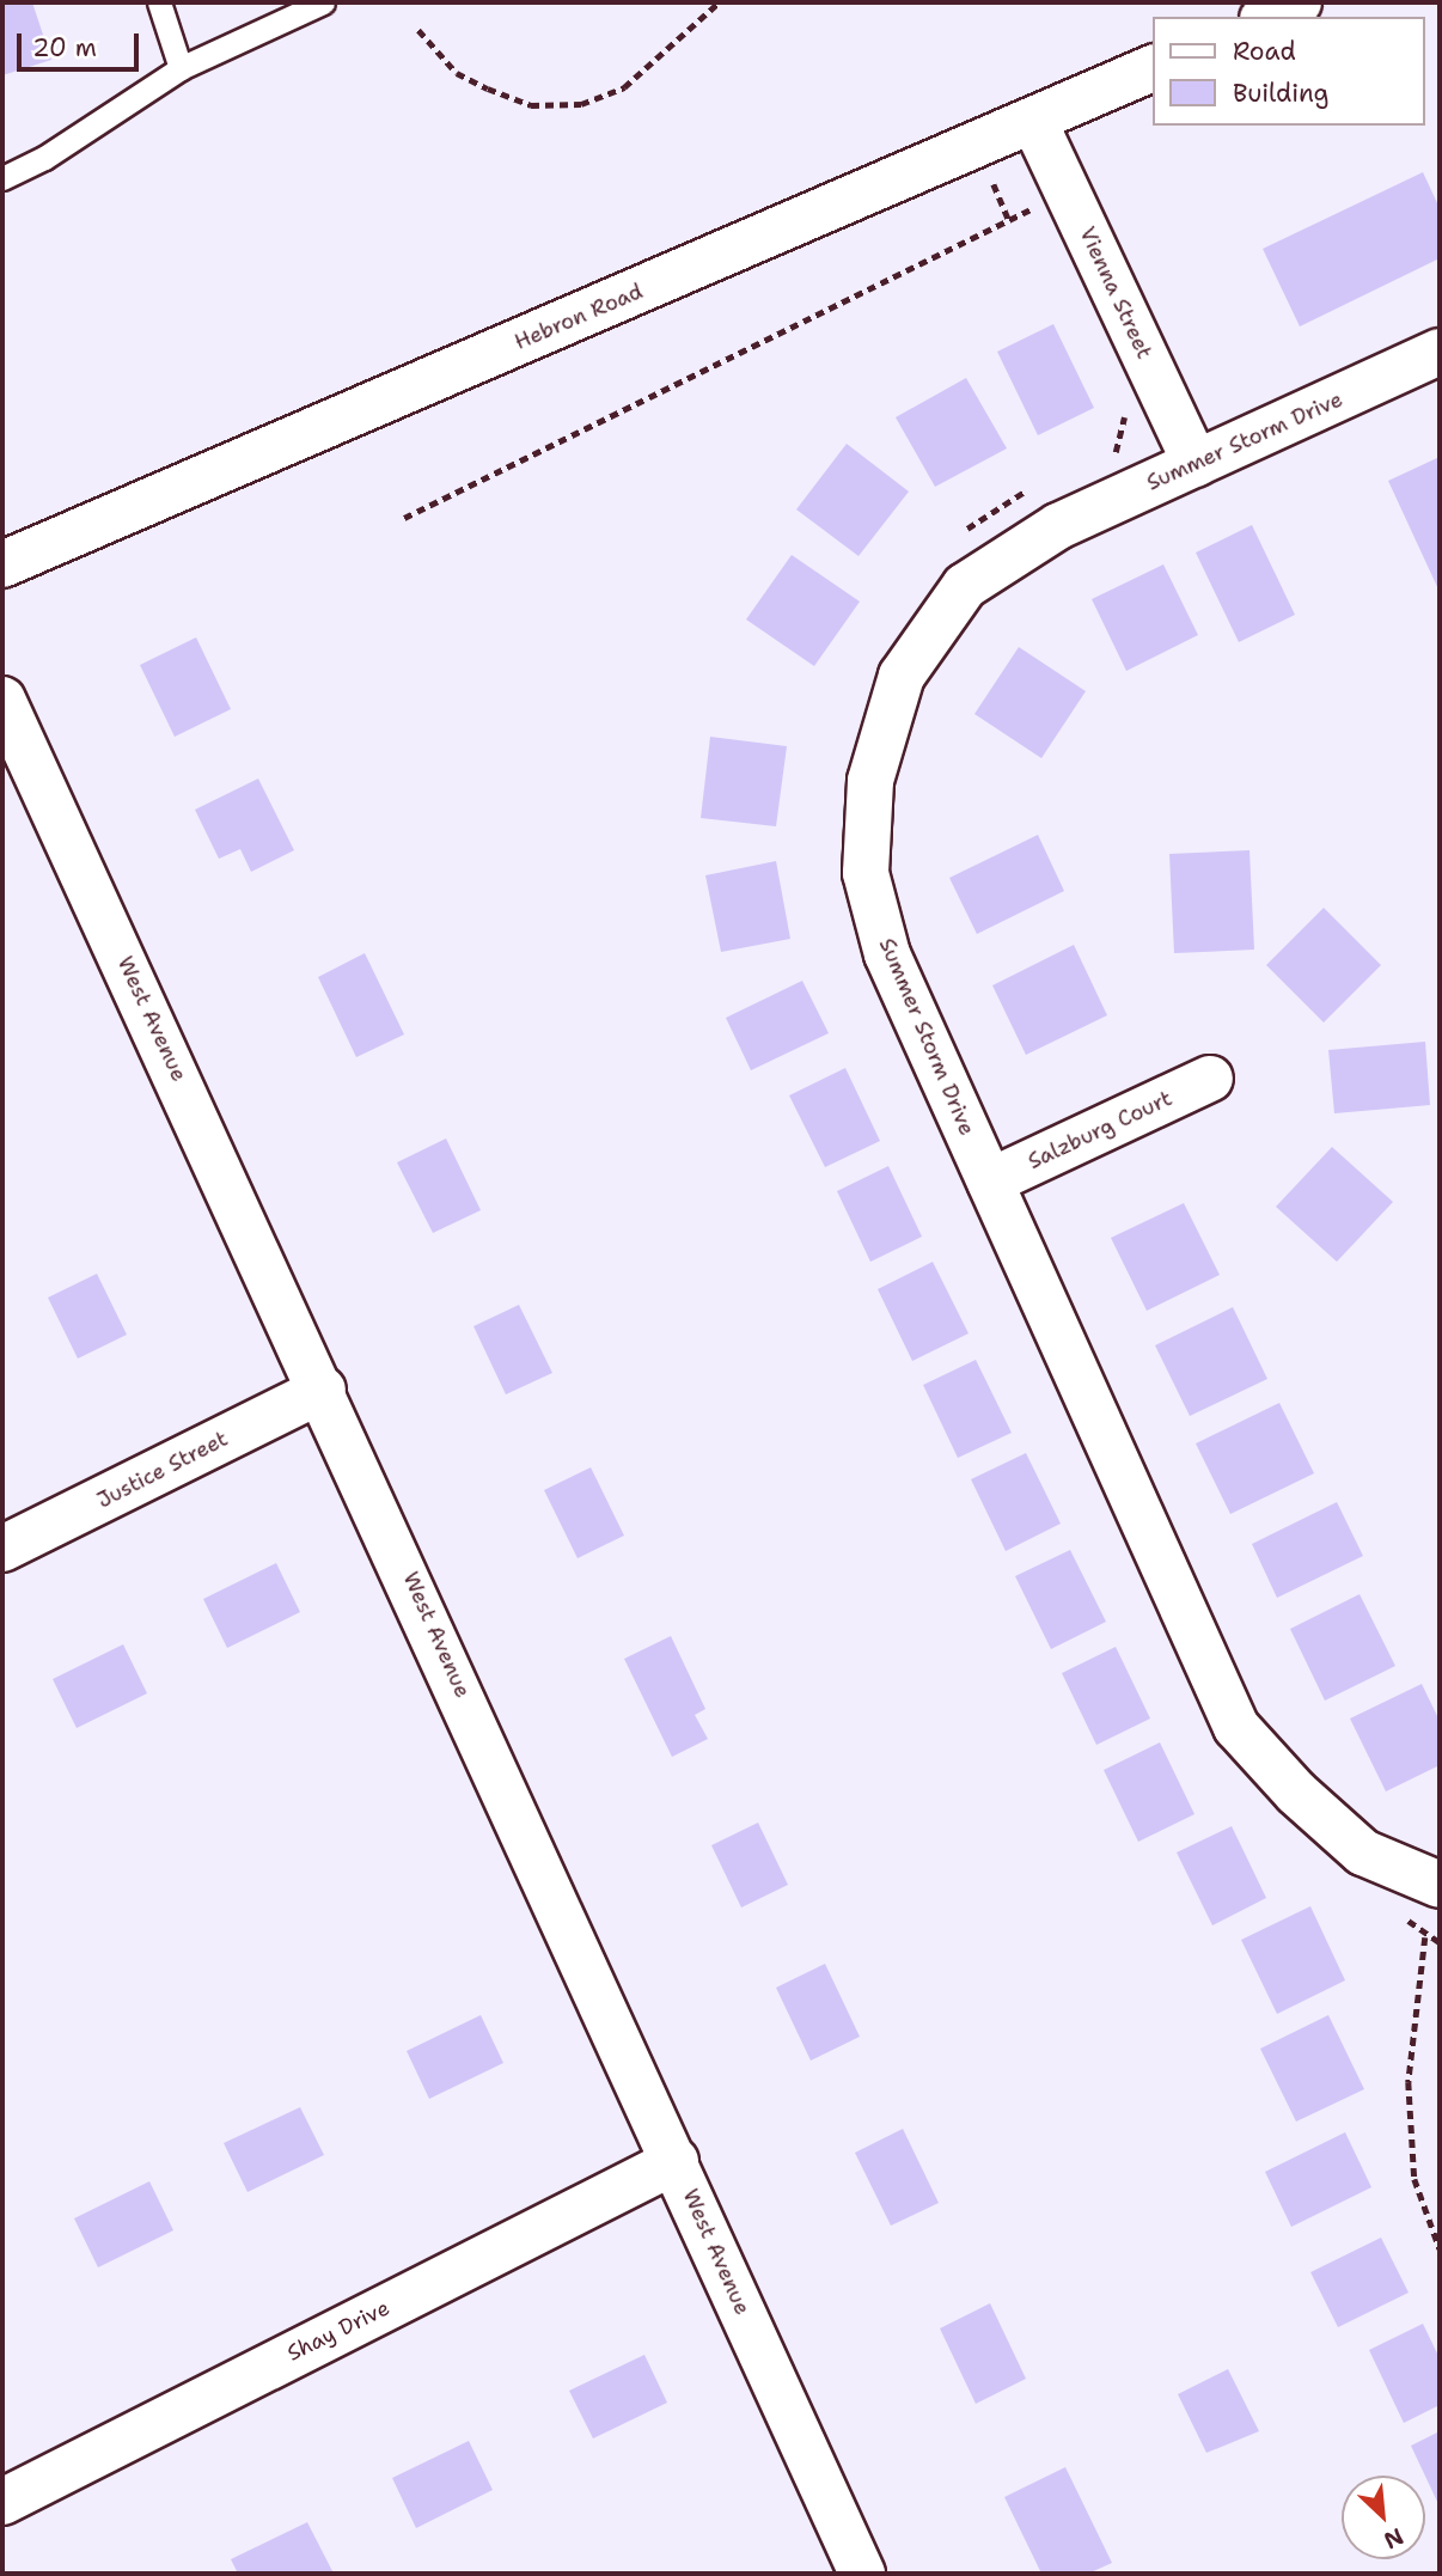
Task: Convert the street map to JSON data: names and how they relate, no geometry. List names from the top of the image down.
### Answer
{
  "streets": {
    "street": [
      "Vienna Street",
      "Hebron Road",
      "Summer Storm Drive",
      "West Avenue",
      "Salzburg Court",
      "Justice Street",
      "Shay Drive"
    ]
  },
  "crossings": [
    ["Vienna Street", "Hebron Road"],
    ["Vienna Street", "Summer Storm Drive"],
    ["Summer Storm Drive", "Salzburg Court"],
    ["West Avenue", "Justice Street"],
    ["West Avenue", "Shay Drive"]
  ],
  "legend": ["Road", "Building"],
  "scale_bar": "20 m",
  "north": "bottom right"
}
